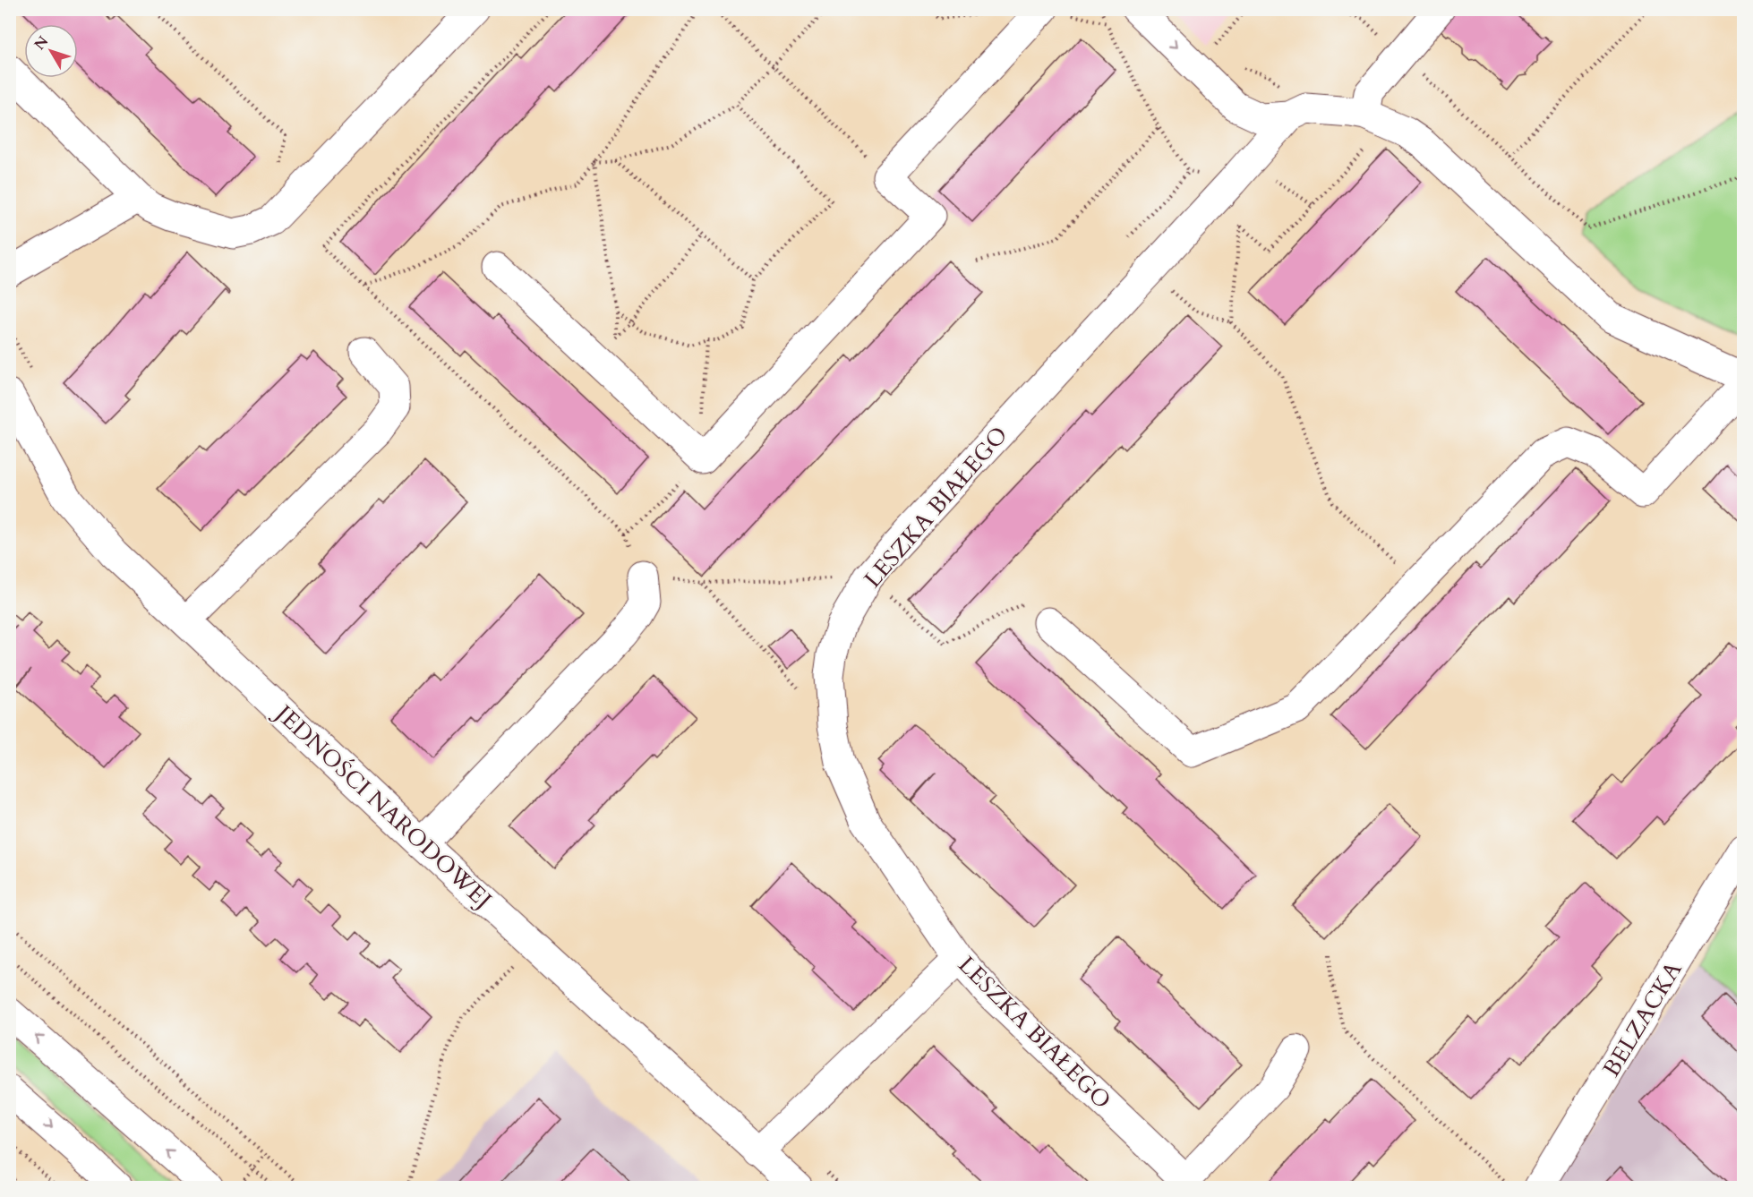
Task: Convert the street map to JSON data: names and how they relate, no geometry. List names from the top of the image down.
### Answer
{
  "streets": {
    "street": ["LESZKA BIAŁEGO", "JEDNOŚCI NARODOWEJ", "BELZACKA"]
  },
  "north": "top left"
}
